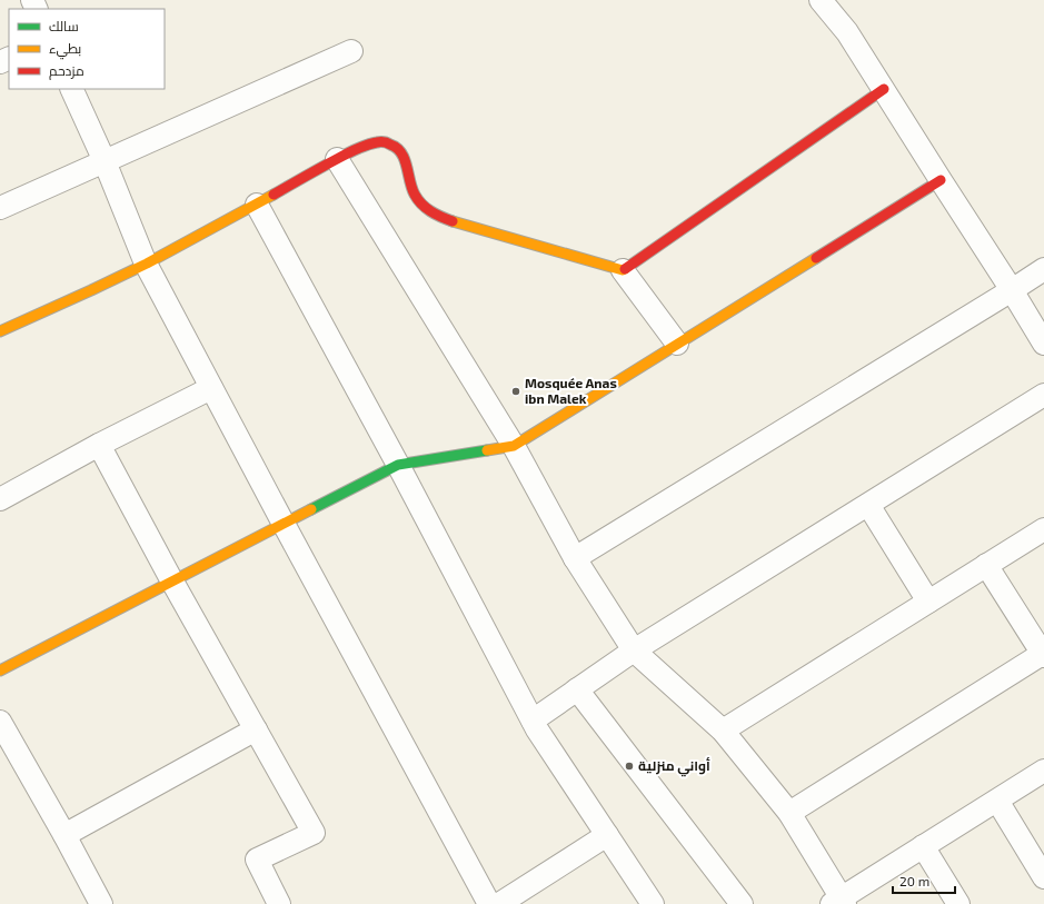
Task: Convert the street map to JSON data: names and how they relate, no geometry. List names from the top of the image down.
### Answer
{
  "places": ["Mosquée Anas ibn Malek", "أواني منزلية"],
  "legend": ["سالك", "بطيء", "مزدحم"],
  "scale_bar": "20 m"
}
